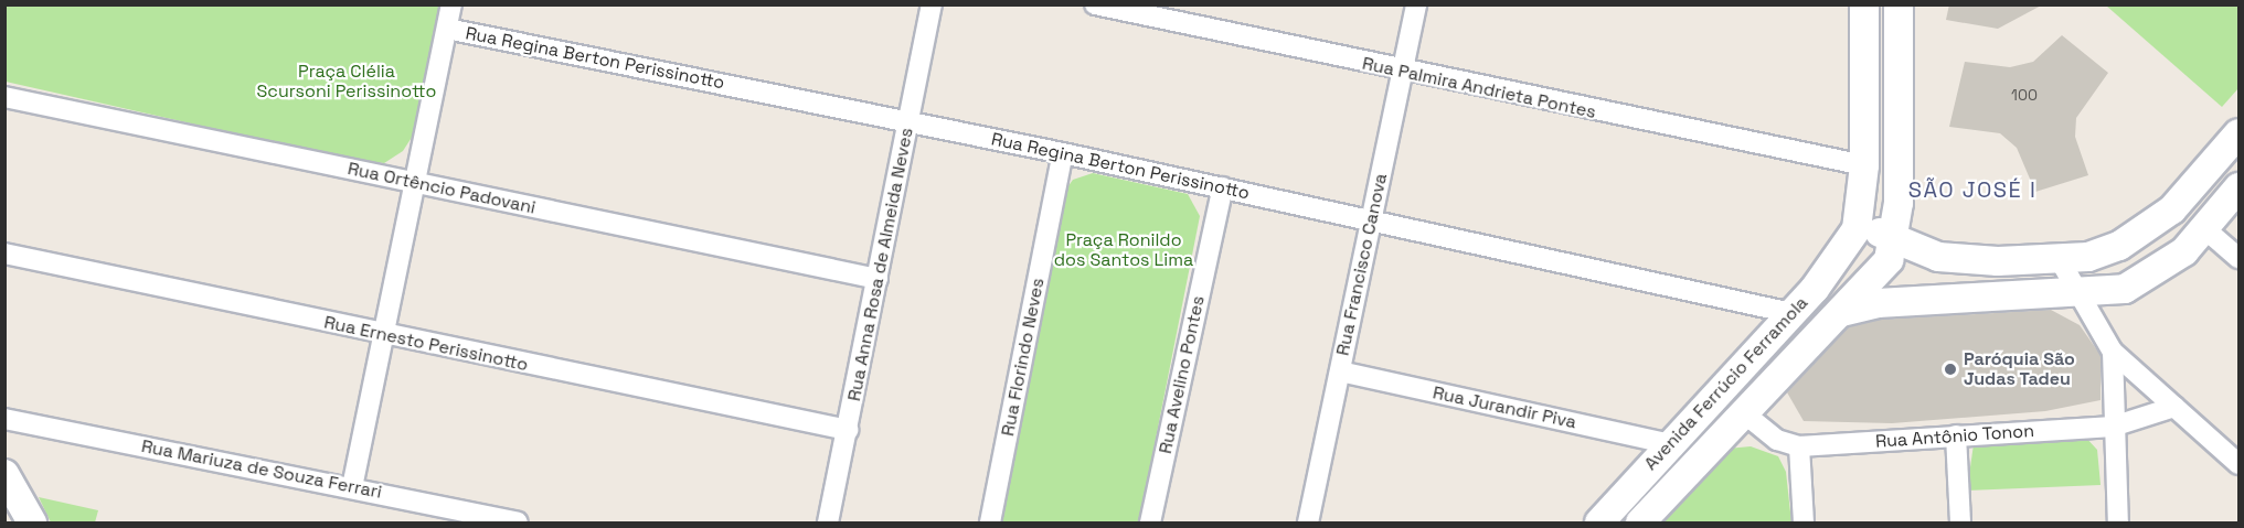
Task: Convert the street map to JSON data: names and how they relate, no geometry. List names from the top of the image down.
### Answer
{
  "streets": {
    "street": [
      "Rua Regina Berton Perissinotto",
      "Rua Palmira Andrieta Pontes",
      "Rua Ortêncio Padovani",
      "Rua Anna Rosa de Almeida Neves",
      "Rua Francisco Canova",
      "Rua Ernesto Perissinotto",
      "Rua Florindo Neves",
      "Rua Avelino Pontes",
      "Avenida Ferrúcio Ferramola",
      "Rua Jurandir Piva",
      "Rua Antônio Tonon",
      "Rua Mariuza de Souza Ferrari"
    ]
  },
  "crossings": [
    ["Rua Regina Berton Perissinotto", "Rua Anna Rosa de Almeida Neves"],
    ["Rua Regina Berton Perissinotto", "Rua Francisco Canova"],
    ["Rua Regina Berton Perissinotto", "Rua Florindo Neves"],
    ["Rua Regina Berton Perissinotto", "Rua Avelino Pontes"],
    ["Rua Regina Berton Perissinotto", "Avenida Ferrúcio Ferramola"],
    ["Rua Palmira Andrieta Pontes", "Rua Francisco Canova"],
    ["Rua Ortêncio Padovani", "Rua Anna Rosa de Almeida Neves"],
    ["Rua Anna Rosa de Almeida Neves", "Rua Ernesto Perissinotto"],
    ["Rua Francisco Canova", "Rua Jurandir Piva"],
    ["Avenida Ferrúcio Ferramola", "Rua Jurandir Piva"],
    ["Avenida Ferrúcio Ferramola", "Rua Antônio Tonon"]
  ],
  "districts": ["SÃO JOSÉ I"],
  "parks": ["Praça Clélia Scursoni Perissinotto", "Praça Ronildo dos Santos Lima"],
  "places": ["Paróquia São Judas Tadeu"],
  "house_numbers": ["100"]
}
